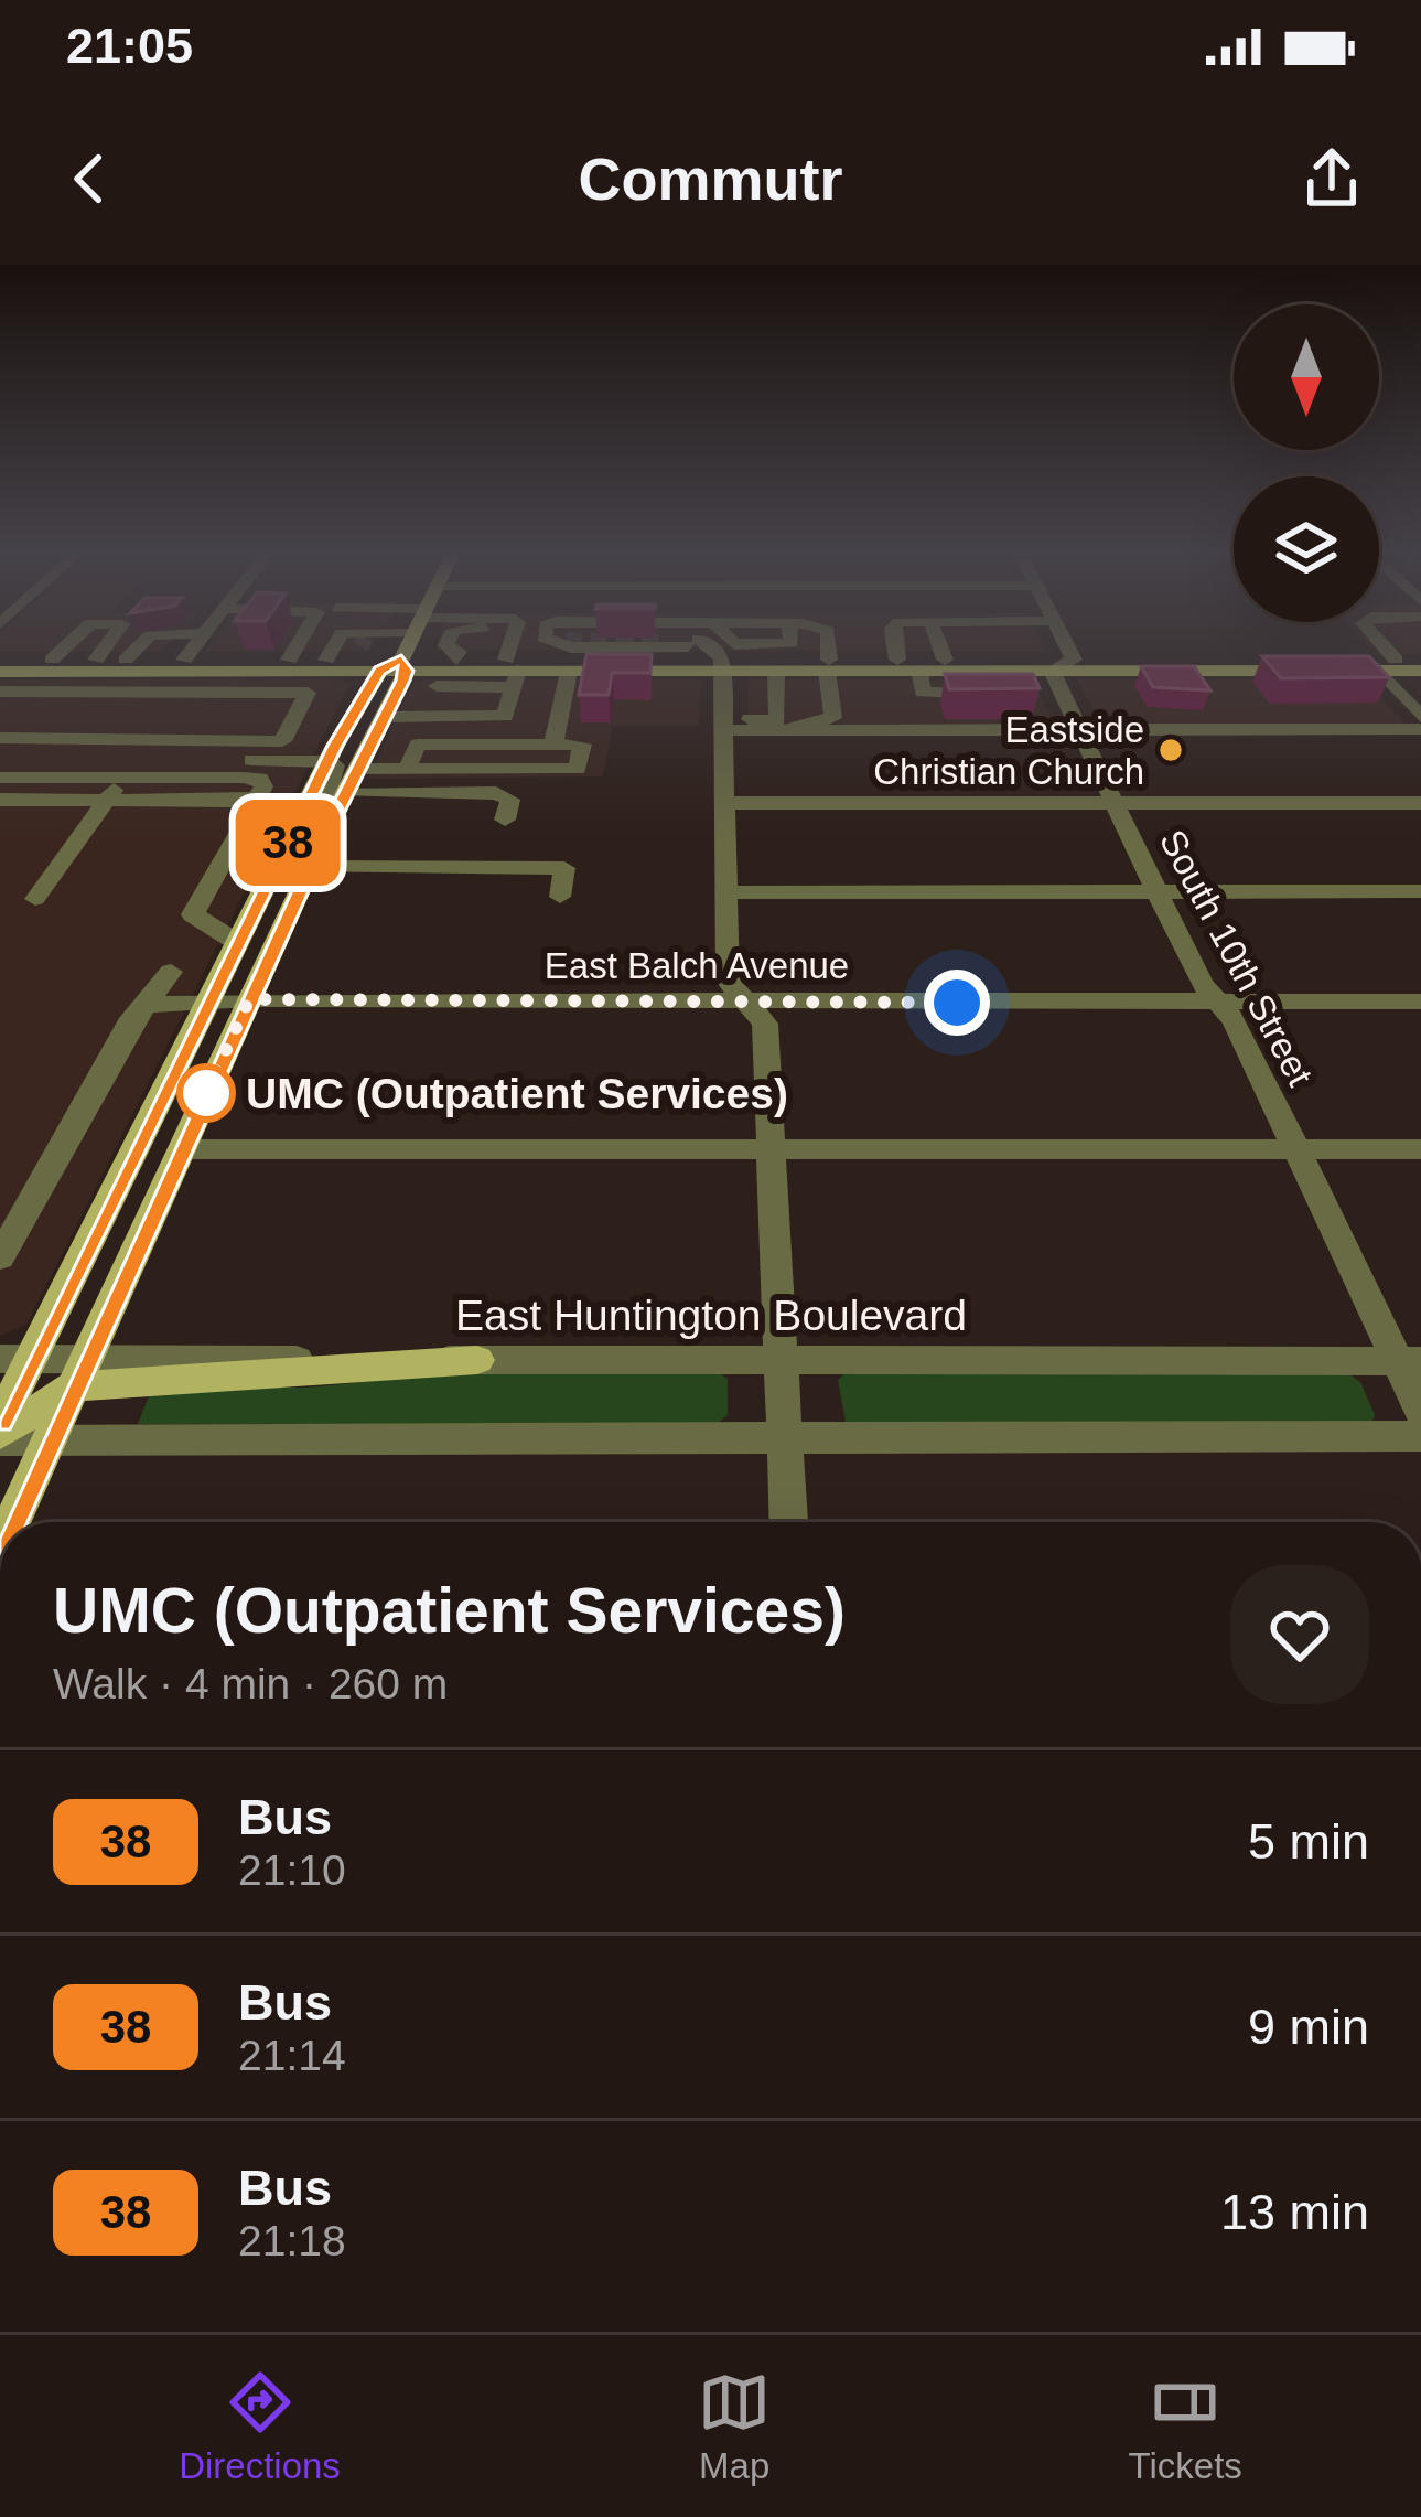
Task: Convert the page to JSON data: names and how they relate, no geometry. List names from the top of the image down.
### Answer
{
  "streets": {
    "street": ["South 10th Street", "East Balch Avenue", "East Huntington Boulevard"]
  },
  "crossings": [
    ["South 10th Street", "East Balch Avenue"],
    ["South 10th Street", "East Huntington Boulevard"]
  ],
  "places": ["Eastside Christian Church", "UMC (Outpatient Services)"],
  "lines": ["bus line 38"],
  "north": "bottom",
  "page": {
    "status": "21:05",
    "header": "Commutr",
    "on_map": "38",
    "heading": ["UMC (Outpatient Services)", "Walk · 4 min · 260 m"],
    "list": [
      {
        "mark": "38",
        "name": "Bus",
        "note": "21:10",
        "value": "5 min"
      },
      {
        "mark": "38",
        "name": "Bus",
        "note": "21:14",
        "value": "9 min"
      },
      {
        "mark": "38",
        "name": "Bus",
        "note": "21:18",
        "value": "13 min"
      }
    ],
    "tabs": ["Directions", "Map", "Tickets"]
  }
}
